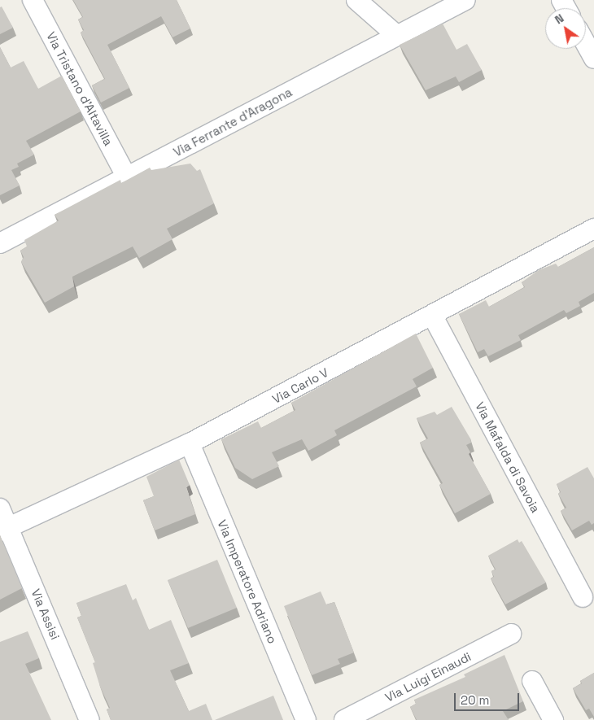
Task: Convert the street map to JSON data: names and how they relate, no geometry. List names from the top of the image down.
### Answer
{
  "streets": {
    "street": [
      "Via Tristano d'Altavilla",
      "Via Ferrante d'Aragona",
      "Via Carlo V",
      "Via Mafalda di Savoia",
      "Via Imperatore Adriano",
      "Via Assisi",
      "Via Luigi Einaudi"
    ]
  },
  "crossings": [
    ["Via Tristano d'Altavilla", "Via Ferrante d'Aragona"],
    ["Via Carlo V", "Via Mafalda di Savoia"],
    ["Via Carlo V", "Via Imperatore Adriano"],
    ["Via Carlo V", "Via Assisi"]
  ],
  "scale_bar": "20 m",
  "north": "top left"
}
